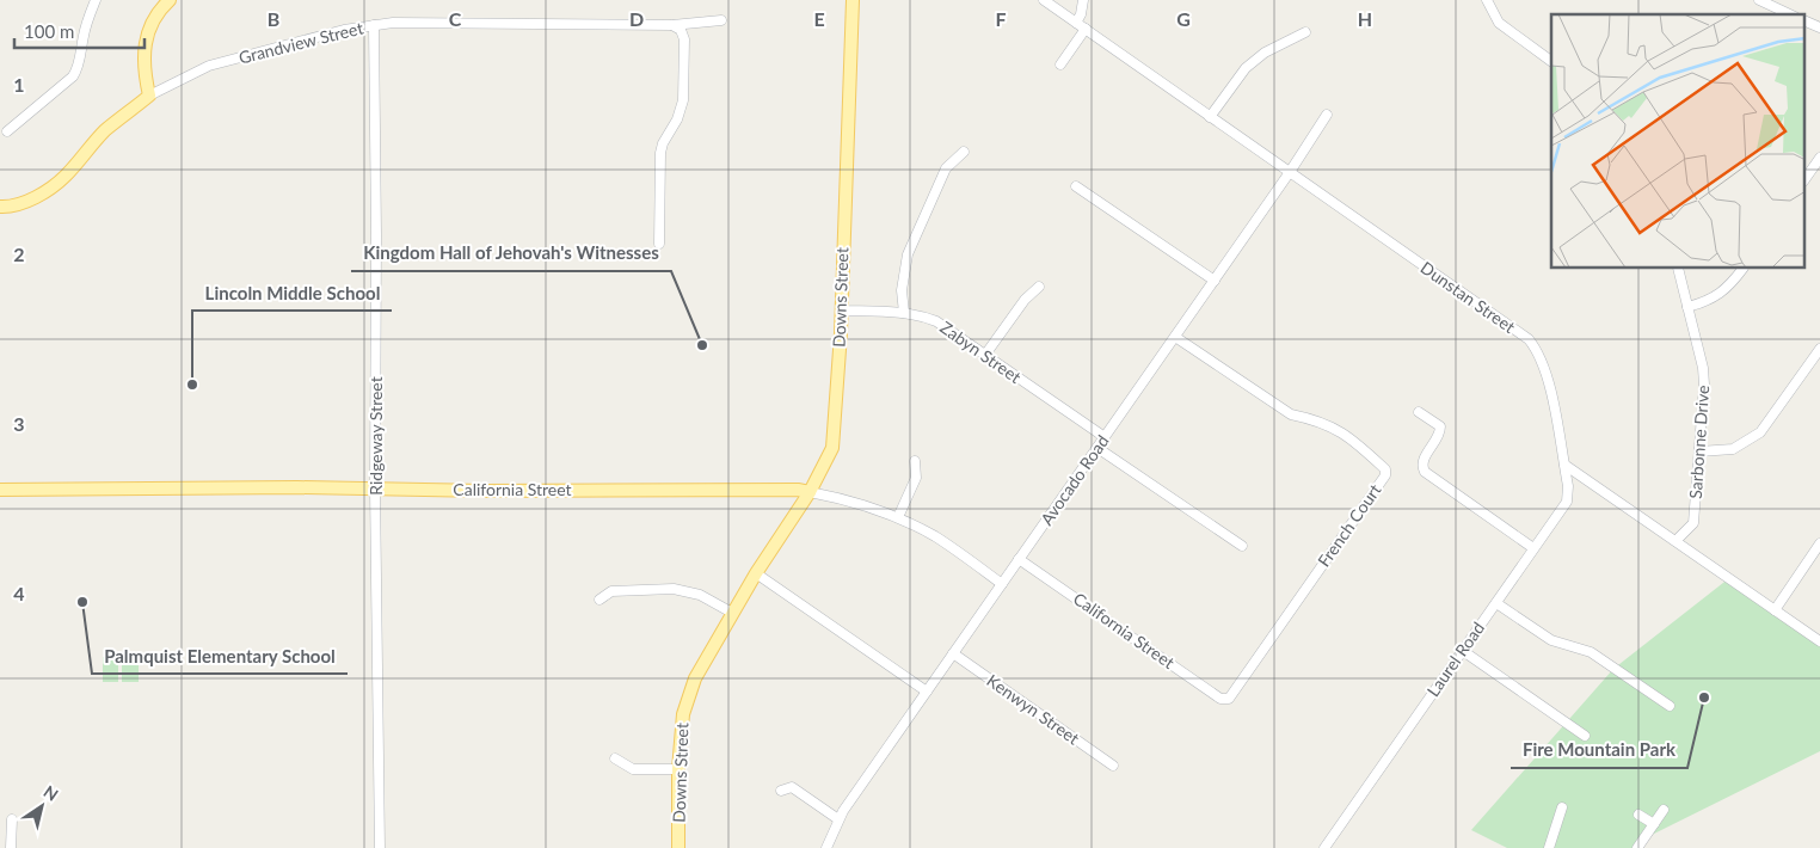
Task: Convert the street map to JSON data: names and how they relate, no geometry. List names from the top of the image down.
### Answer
{
  "streets": {
    "main road": ["Grandview Street", "Downs Street", "California Street"],
    "street": [
      "Dunstan Street",
      "Zabyn Street",
      "Ridgeway Street",
      "Sarbonne Drive",
      "Avocado Road",
      "French Court",
      "Laurel Road",
      "Kenwyn Street"
    ]
  },
  "crossings": [
    ["Grandview Street", "Ridgeway Street"],
    ["Downs Street", "Zabyn Street"],
    ["Downs Street", "California Street"],
    ["Dunstan Street", "Avocado Road"],
    ["Dunstan Street", "Laurel Road"],
    ["Zabyn Street", "Avocado Road"],
    ["Ridgeway Street", "California Street"],
    ["Avocado Road", "California Street"],
    ["Avocado Road", "French Court"],
    ["Avocado Road", "Kenwyn Street"],
    ["California Street", "French Court"]
  ],
  "places": [
    "Kingdom Hall of Jehovah's Witnesses",
    "Lincoln Middle School",
    "Palmquist Elementary School",
    "Fire Mountain Park"
  ],
  "scale_bar": "100 m",
  "north": "top right",
  "grid": {
    "columns": [
      "B",
      "C",
      "D",
      "E",
      "F",
      "G",
      "H"
    ],
    "rows": [
      "1",
      "2",
      "3",
      "4"
    ]
  }
}
